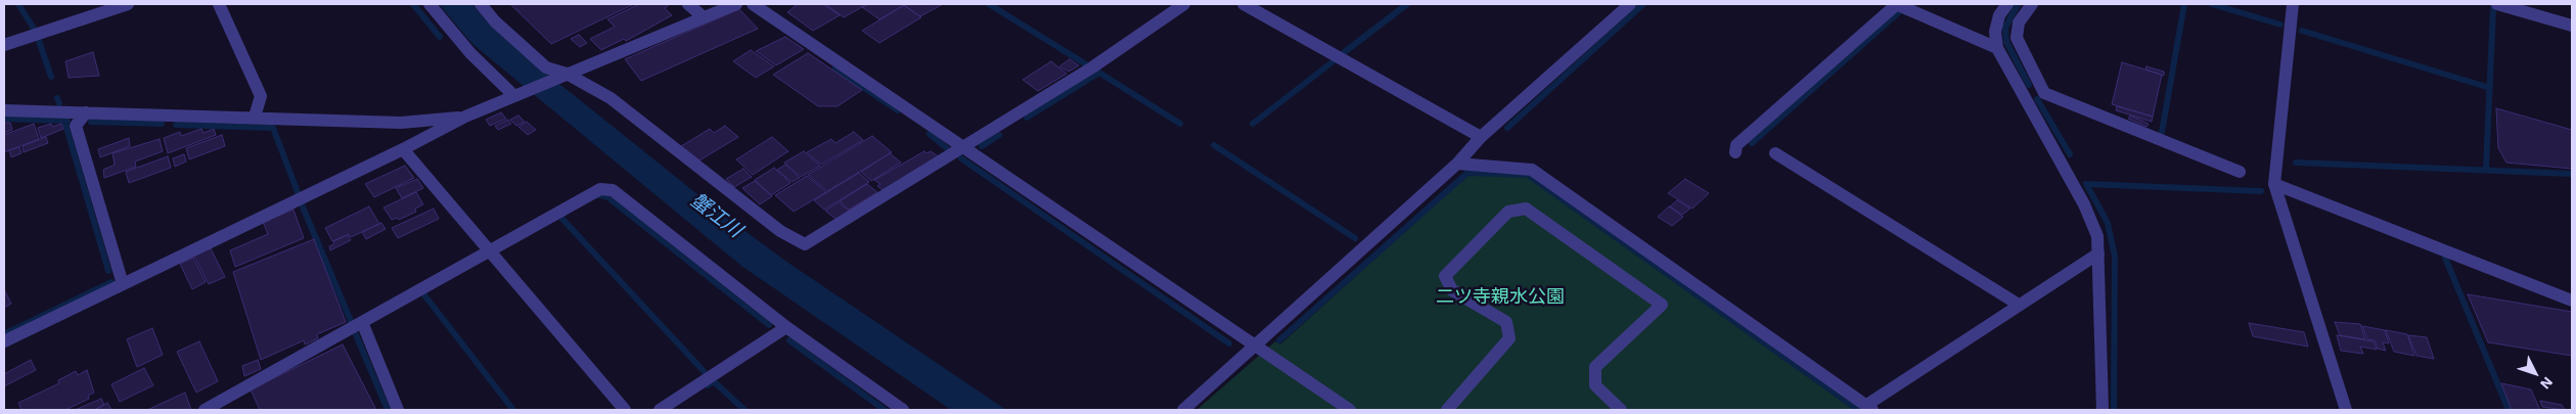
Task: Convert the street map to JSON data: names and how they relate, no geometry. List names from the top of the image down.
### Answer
{
  "water": ["蟹江川"],
  "parks": ["二ツ寺親水公園"],
  "north": "bottom right"
}
